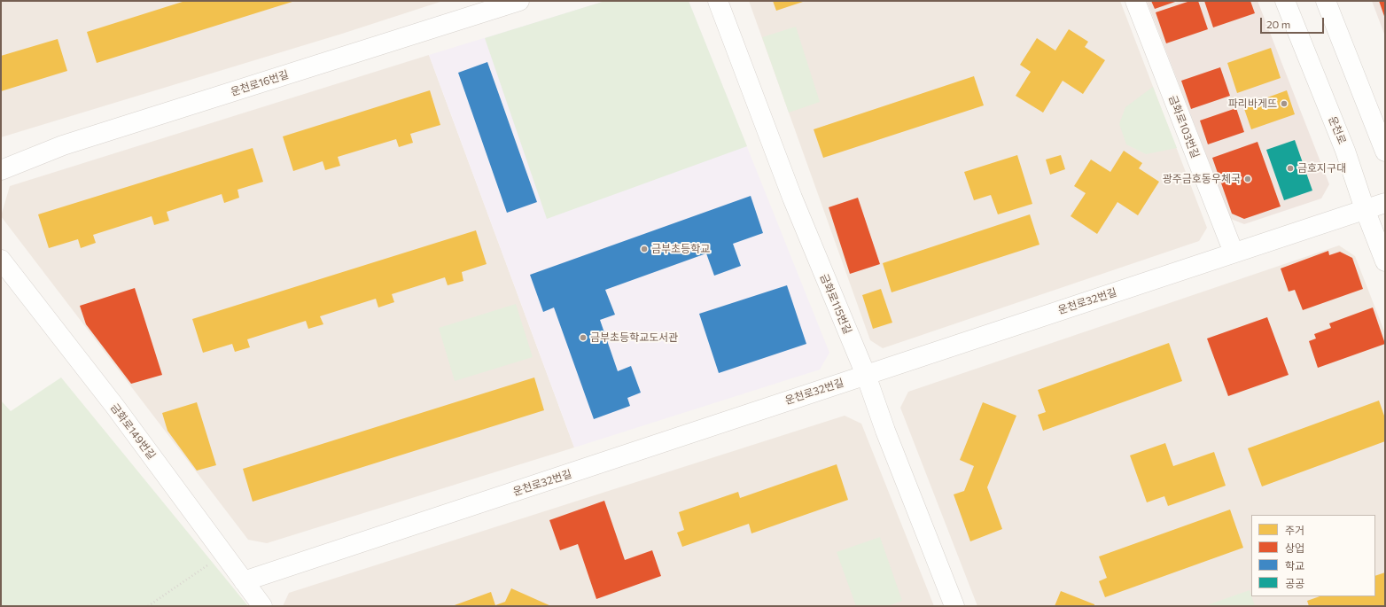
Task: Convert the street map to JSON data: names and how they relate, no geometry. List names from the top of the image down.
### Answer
{
  "streets": {
    "street": [
      "운천로16번길",
      "금화로103번길",
      "운천로",
      "운천로32번길",
      "금화로115번길",
      "금화로149번길"
    ]
  },
  "crossings": [
    ["금화로103번길", "운천로32번길"],
    ["운천로", "운천로32번길"],
    ["운천로32번길", "금화로115번길"],
    ["운천로32번길", "금화로149번길"]
  ],
  "places": [
    "파리바게뜨",
    "금호지구대",
    "광주금호동우체국",
    "금부초등학교",
    "금부초등학교도서관"
  ],
  "legend": [
    "주거",
    "상업",
    "학교",
    "공공"
  ],
  "scale_bar": "20 m"
}
